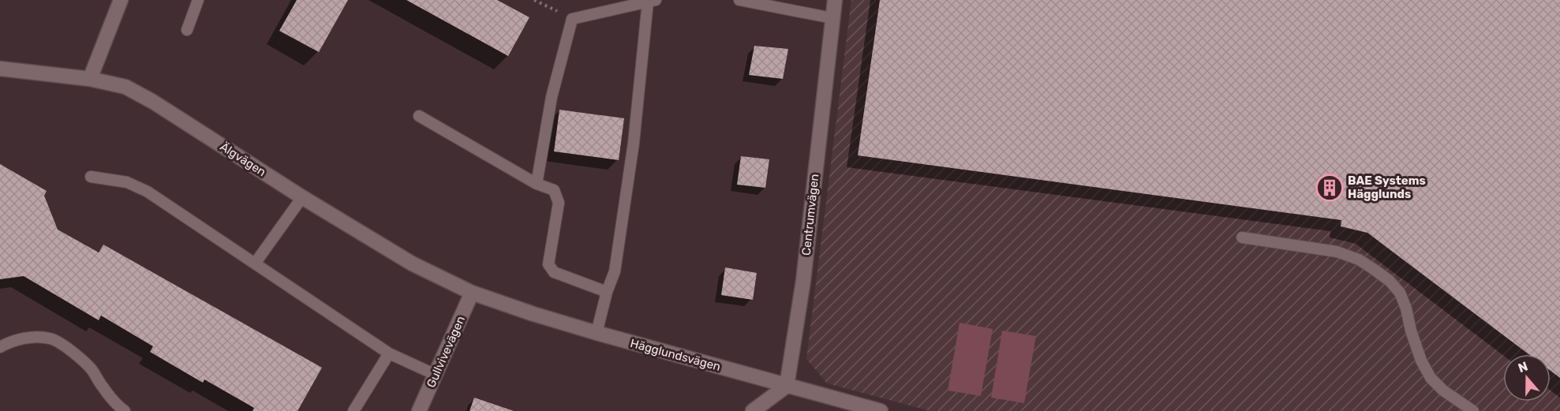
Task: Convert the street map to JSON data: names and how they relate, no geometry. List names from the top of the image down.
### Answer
{
  "streets": {
    "street": [
      "Älgvägen",
      "Centrumvägen",
      "Gullvivevägen",
      "Hägglundsvägen"
    ]
  },
  "crossings": [
    ["Älgvägen", "Gullvivevägen"],
    ["Älgvägen", "Hägglundsvägen"],
    ["Centrumvägen", "Hägglundsvägen"],
    ["Gullvivevägen", "Hägglundsvägen"]
  ],
  "places": {
    "building": ["BAE Systems Hägglunds"]
  },
  "north": "top"
}
